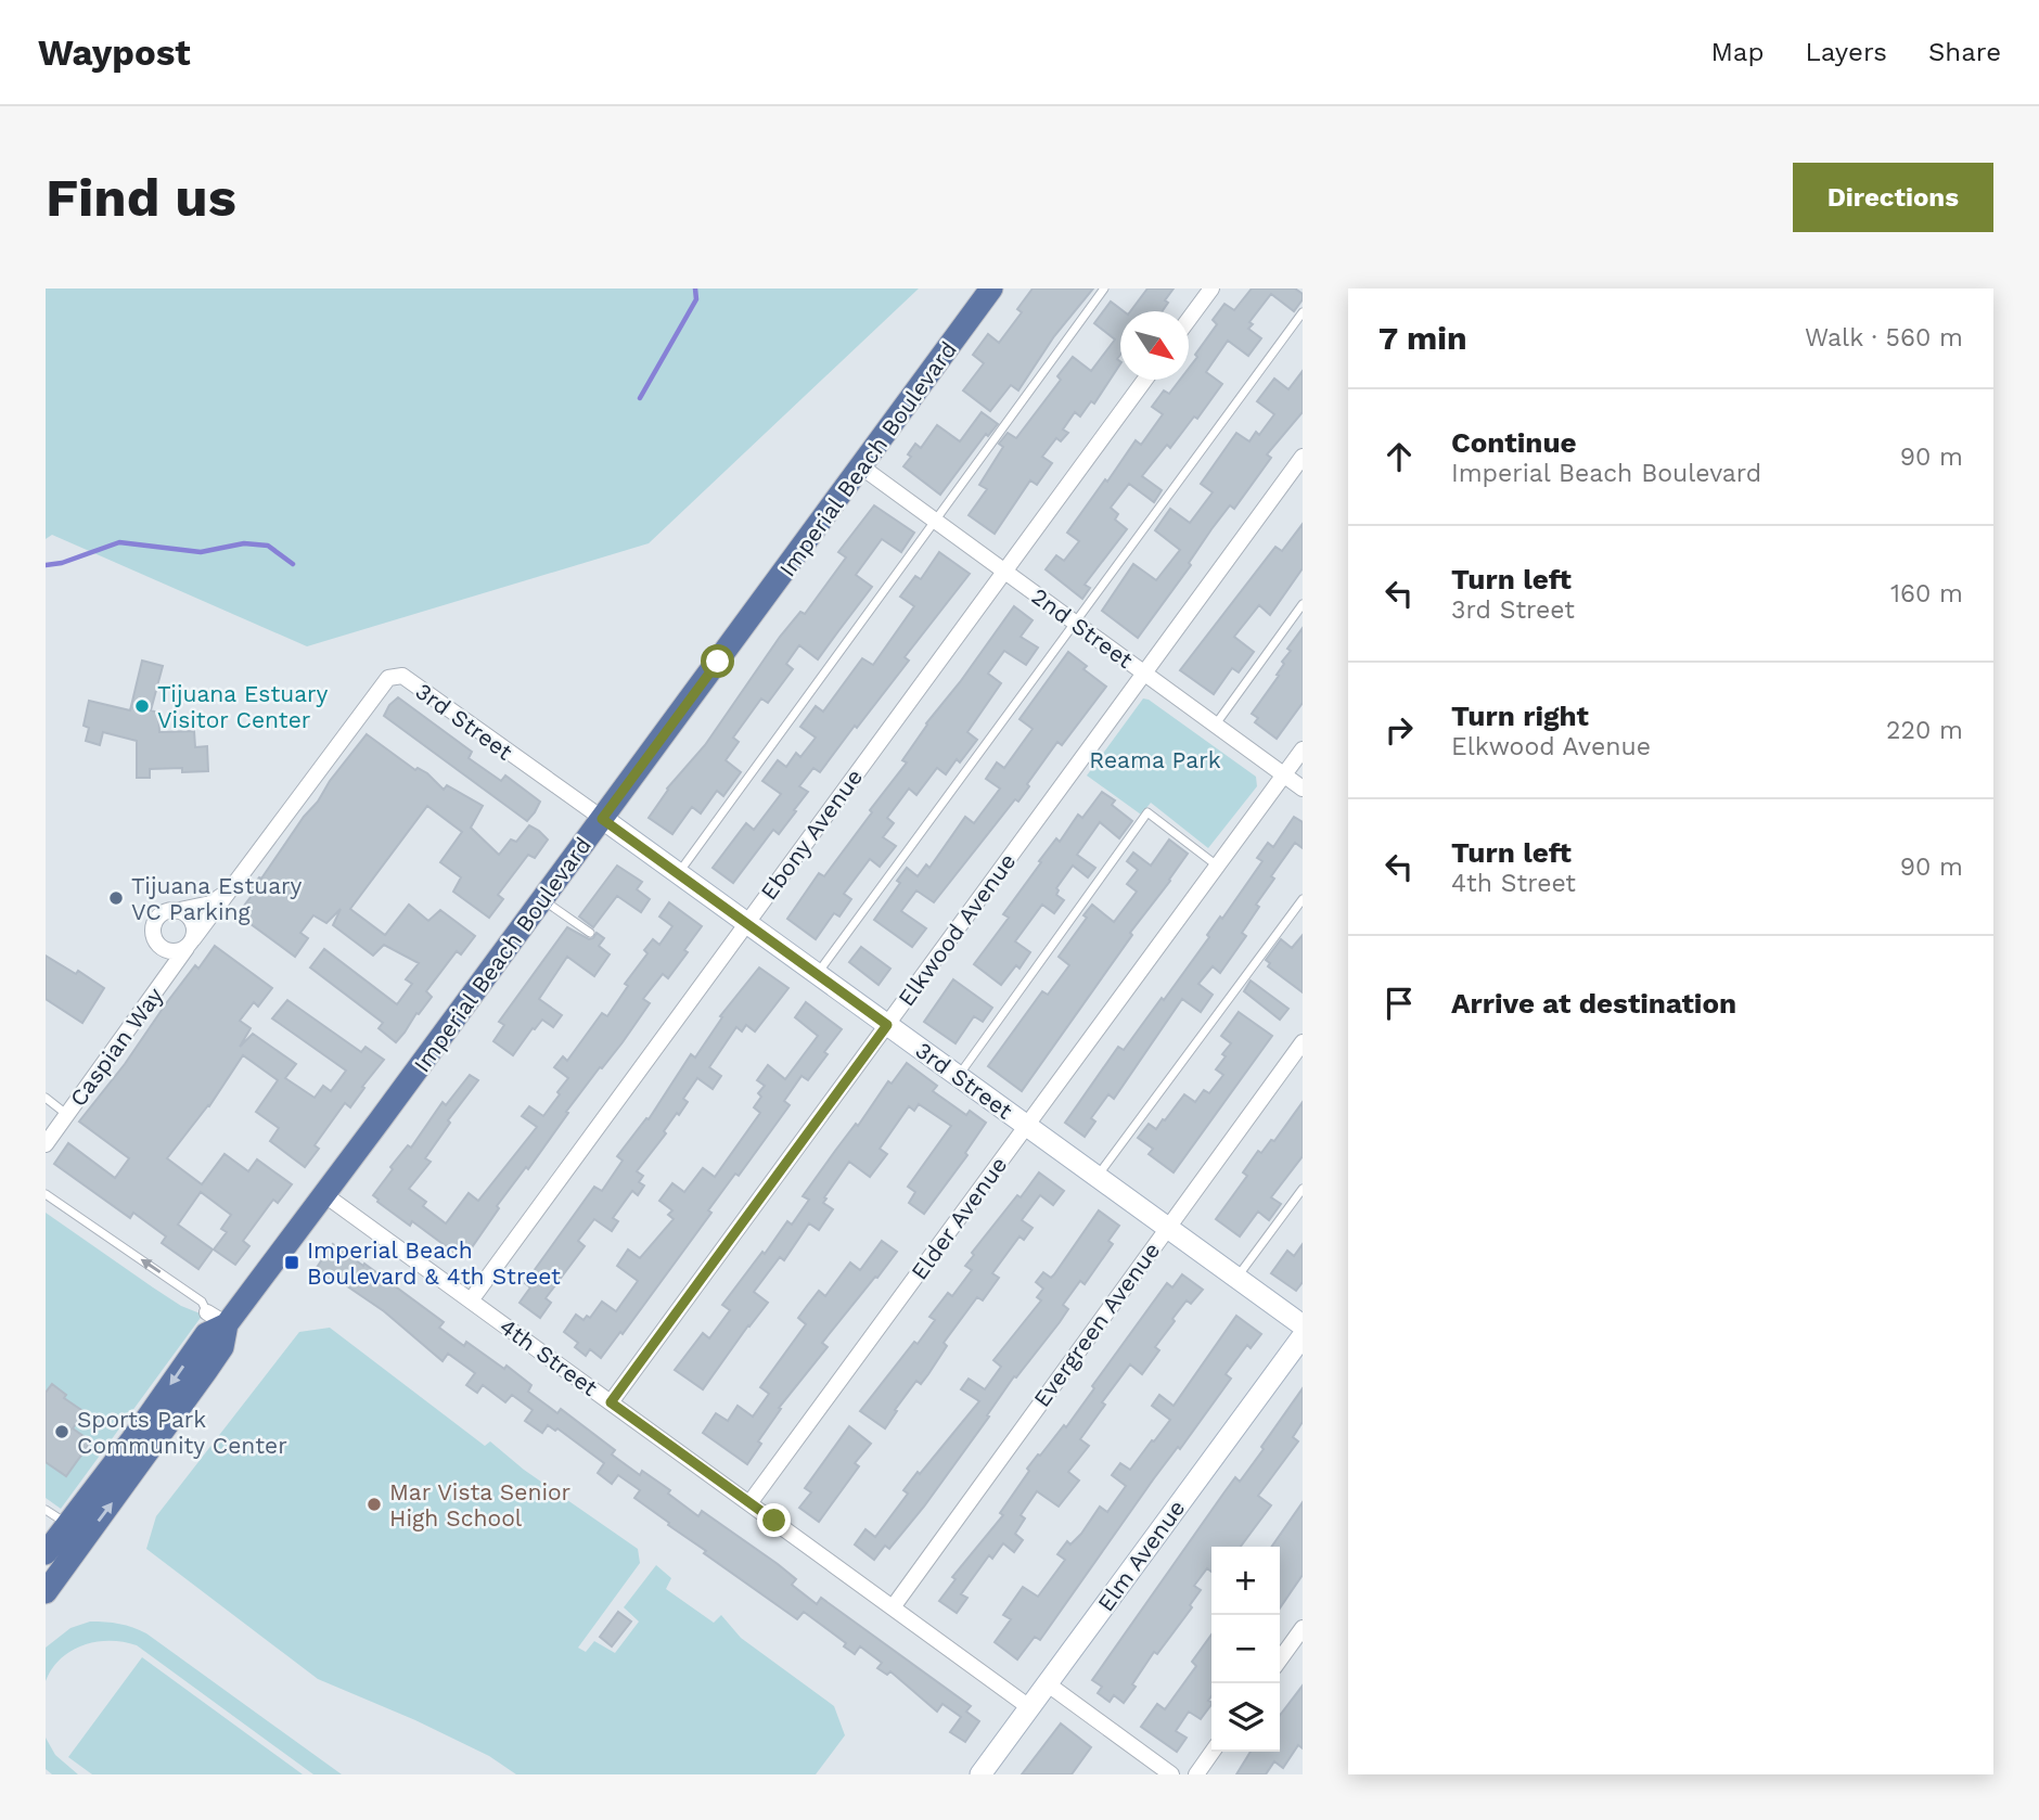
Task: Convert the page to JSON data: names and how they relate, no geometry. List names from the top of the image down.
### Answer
{
  "streets": {
    "main road": ["Imperial Beach Boulevard"],
    "street": [
      "2nd Street",
      "3rd Street",
      "Ebony Avenue",
      "Elkwood Avenue",
      "Caspian Way",
      "Elder Avenue",
      "Evergreen Avenue",
      "4th Street",
      "Elm Avenue"
    ]
  },
  "crossings": [
    ["Imperial Beach Boulevard", "2nd Street"],
    ["Imperial Beach Boulevard", "3rd Street"],
    ["Imperial Beach Boulevard", "4th Street"],
    ["2nd Street", "Ebony Avenue"],
    ["2nd Street", "Elkwood Avenue"],
    ["2nd Street", "Elder Avenue"],
    ["3rd Street", "Ebony Avenue"],
    ["3rd Street", "Elkwood Avenue"],
    ["3rd Street", "Caspian Way"],
    ["3rd Street", "Elder Avenue"],
    ["3rd Street", "Evergreen Avenue"],
    ["Ebony Avenue", "4th Street"],
    ["Elkwood Avenue", "4th Street"],
    ["Elder Avenue", "4th Street"],
    ["Evergreen Avenue", "4th Street"],
    ["4th Street", "Elm Avenue"]
  ],
  "parks": ["Reama Park"],
  "places": {
    "other": [
      "Tijuana Estuary Visitor Center",
      "Tijuana Estuary VC Parking",
      "Sports Park Community Center",
      "Mar Vista Senior High School"
    ],
    "transit": ["Imperial Beach Boulevard & 4th Street"]
  },
  "north": "bottom right",
  "page": {
    "header": "Waypost",
    "nav": ["Map", "Layers", "Share"],
    "buttons": "Directions",
    "title": "Find us",
    "heading": ["7 min", "Walk · 560 m"],
    "list": [
      ["Continue", "Imperial Beach Boulevard", "90 m"],
      ["Turn left", "3rd Street", "160 m"],
      ["Turn right", "Elkwood Avenue", "220 m"],
      ["Turn left", "4th Street", "90 m"],
      "Arrive at destination"
    ],
    "map_buttons": ["+", "−"]
  }
}
